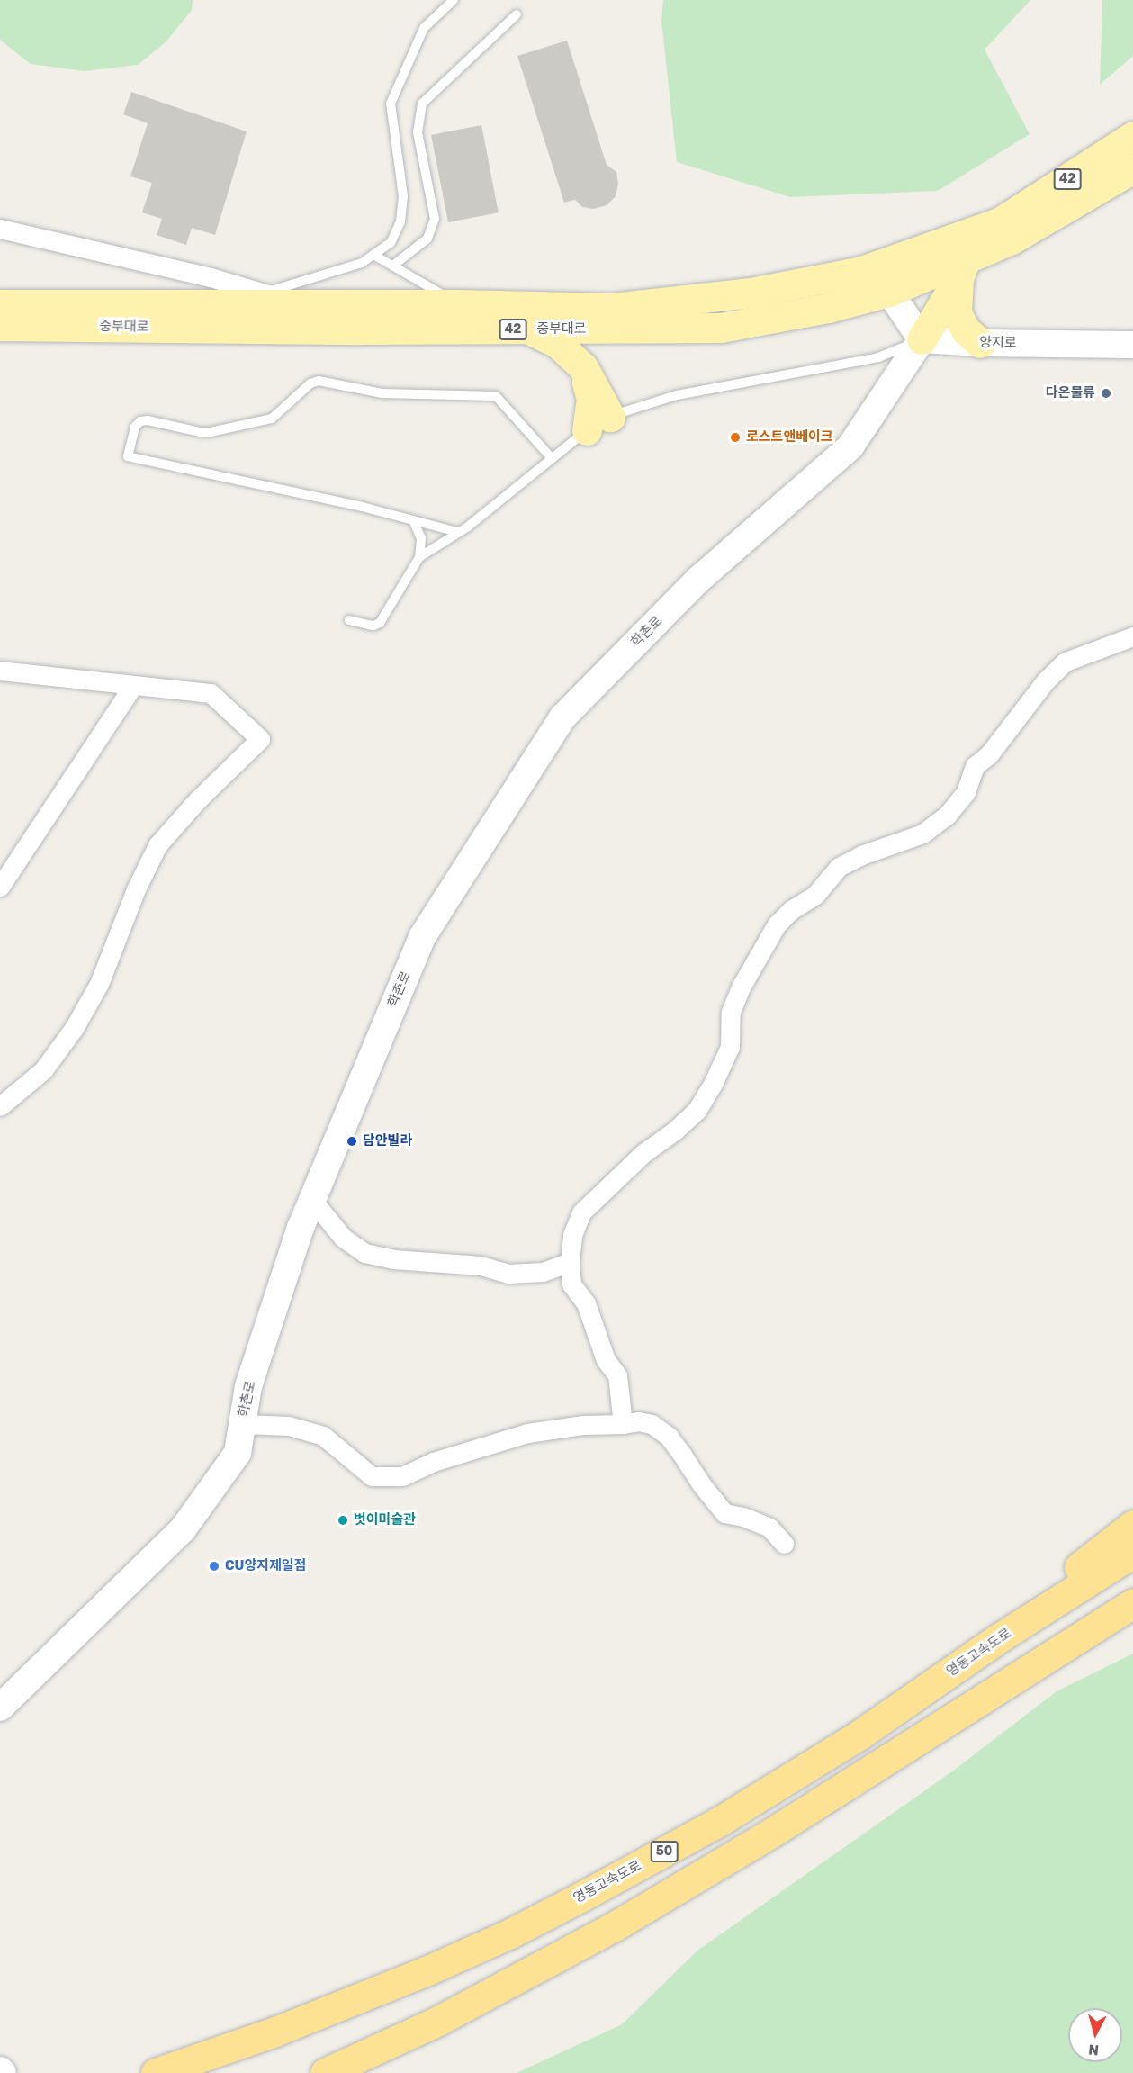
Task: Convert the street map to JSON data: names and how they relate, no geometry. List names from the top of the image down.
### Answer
{
  "streets": {
    "highway": ["영동고속도로", "50"],
    "main road": ["42", "중부대로"],
    "street": ["양지로", "학촌로"]
  },
  "crossings": [
    ["42", "중부대로"],
    ["양지로", "학촌로"]
  ],
  "places": [
    "다온물류",
    "로스트앤베이크",
    "담안빌라",
    "벗이미술관",
    "CU양지제일점"
  ],
  "north": "bottom"
}
